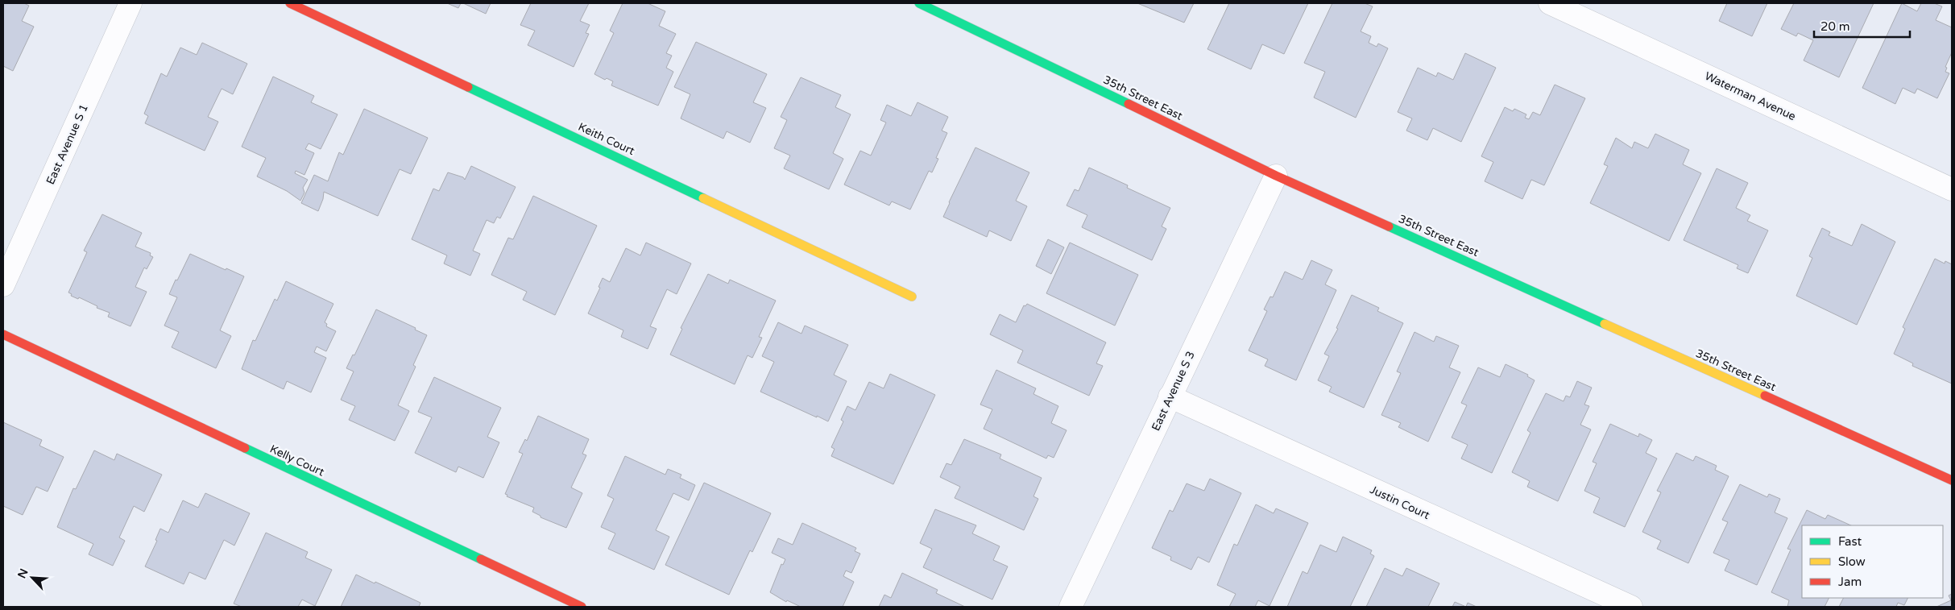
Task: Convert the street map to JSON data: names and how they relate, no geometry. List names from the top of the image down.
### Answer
{
  "streets": {
    "street": [
      "Waterman Avenue",
      "35th Street East",
      "Keith Court",
      "East Avenue S 1",
      "East Avenue S 3",
      "Kelly Court",
      "Justin Court"
    ]
  },
  "crossings": [
    ["35th Street East", "East Avenue S 3"],
    ["East Avenue S 3", "Justin Court"]
  ],
  "legend": ["Fast", "Slow", "Jam"],
  "scale_bar": "20 m",
  "north": "top left"
}
